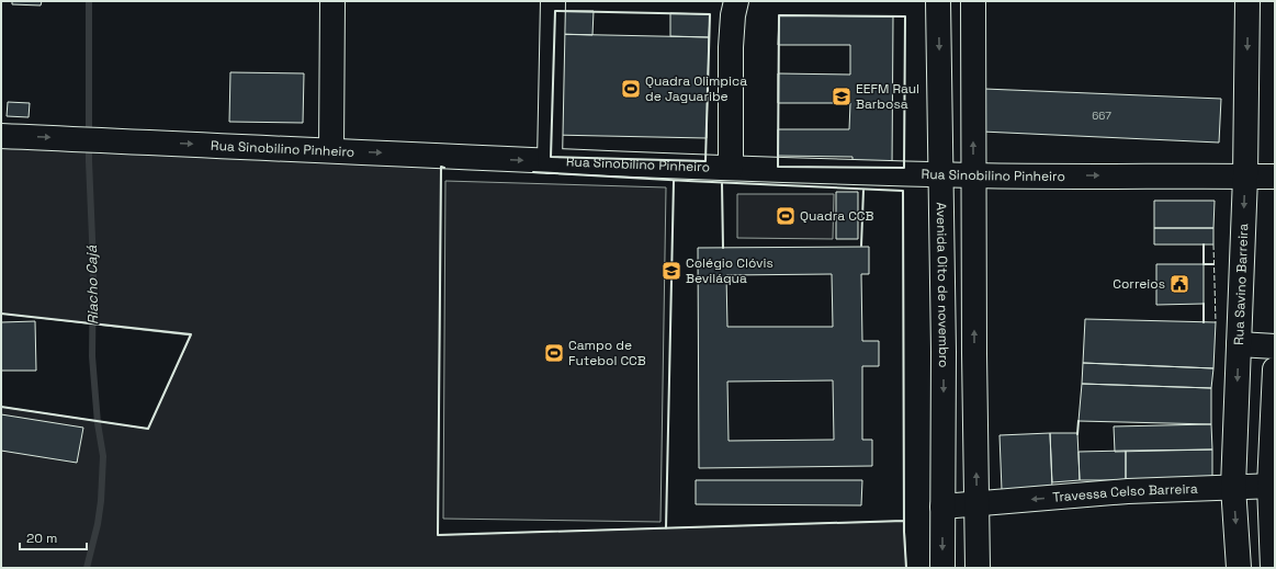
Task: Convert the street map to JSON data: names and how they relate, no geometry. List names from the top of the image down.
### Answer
{
  "streets": {
    "street": [
      "Rua Sinobilino Pinheiro",
      "Avenida Oito de novembro",
      "Rua Savino Barreira",
      "Travessa Celso Barreira"
    ]
  },
  "crossings": [
    ["Rua Sinobilino Pinheiro", "Avenida Oito de novembro"],
    ["Rua Sinobilino Pinheiro", "Rua Savino Barreira"],
    ["Avenida Oito de novembro", "Travessa Celso Barreira"],
    ["Rua Savino Barreira", "Travessa Celso Barreira"]
  ],
  "one_way": ["Rua Sinobilino Pinheiro", "Travessa Celso Barreira"],
  "water": ["Riacho Cajá"],
  "places": {
    "sports": ["Quadra Olimpica de Jaguaribe", "Quadra CCB", "Campo de Futebol CCB"],
    "school or university": ["EEFM Raul Barbosa", "Colégio Clóvis Beviláqua"],
    "public building": ["Correios"]
  },
  "house_numbers": ["667"],
  "scale_bar": "20 m"
}
